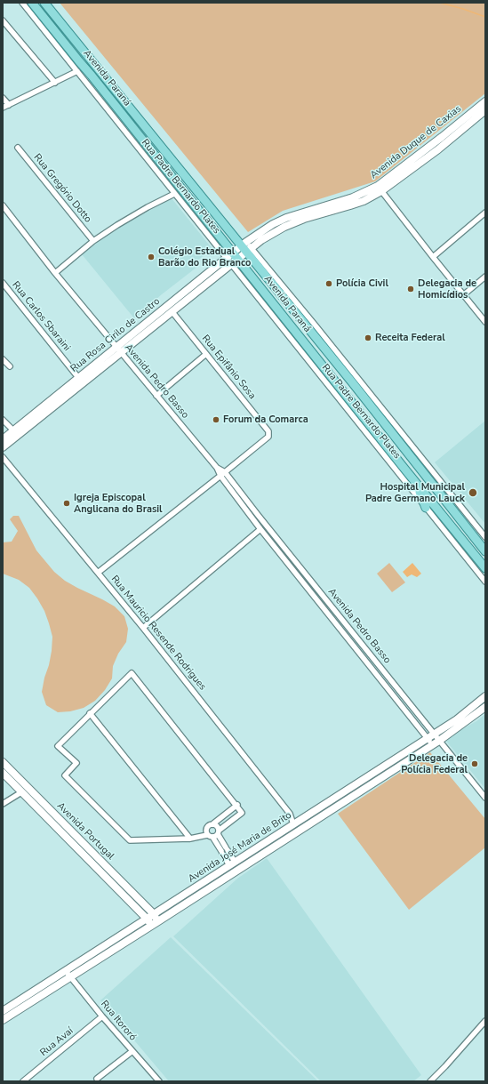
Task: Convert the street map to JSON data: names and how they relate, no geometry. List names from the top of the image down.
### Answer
{
  "streets": {
    "main road": [
      "Avenida Paraná",
      "Avenida Duque de Caxias",
      "Rua Rosa Cirilo de Castro",
      "Avenida Portugal",
      "Avenida José Maria de Brito"
    ],
    "street": [
      "Rua Padre Bernardo Plates",
      "Rua Gregório Dotto",
      "Rua Carlos Sbaraini",
      "Rua Epifânio Sosa",
      "Avenida Pedro Basso",
      "Rua Mauricio Resende Rodrigues",
      "Rua Itororó",
      "Rua Avaí"
    ]
  },
  "crossings": [
    ["Avenida Paraná", "Avenida Duque de Caxias"],
    ["Avenida Paraná", "Rua Padre Bernardo Plates"],
    ["Avenida Paraná", "Rua Rosa Cirilo de Castro"],
    ["Avenida Duque de Caxias", "Rua Rosa Cirilo de Castro"],
    ["Rua Padre Bernardo Plates", "Rua Rosa Cirilo de Castro"],
    ["Rua Carlos Sbaraini", "Rua Rosa Cirilo de Castro"],
    ["Rua Rosa Cirilo de Castro", "Avenida Pedro Basso"],
    ["Rua Epifânio Sosa", "Avenida Pedro Basso"],
    ["Avenida Pedro Basso", "Avenida José Maria de Brito"],
    ["Rua Mauricio Resende Rodrigues", "Avenida José Maria de Brito"],
    ["Avenida Portugal", "Avenida José Maria de Brito"],
    ["Avenida José Maria de Brito", "Rua Itororó"],
    ["Rua Itororó", "Rua Avaí"]
  ],
  "places": [
    "Colégio Estadual Barão do Rio Branco",
    "Polícia Civil",
    "Delegacia de Homicídios",
    "Receita Federal",
    "Forum da Comarca",
    "Hospital Municipal Padre Germano Lauck",
    "Igreja Episcopal Anglicana do Brasil",
    "Delegacia de Polícia Federal"
  ]
}
